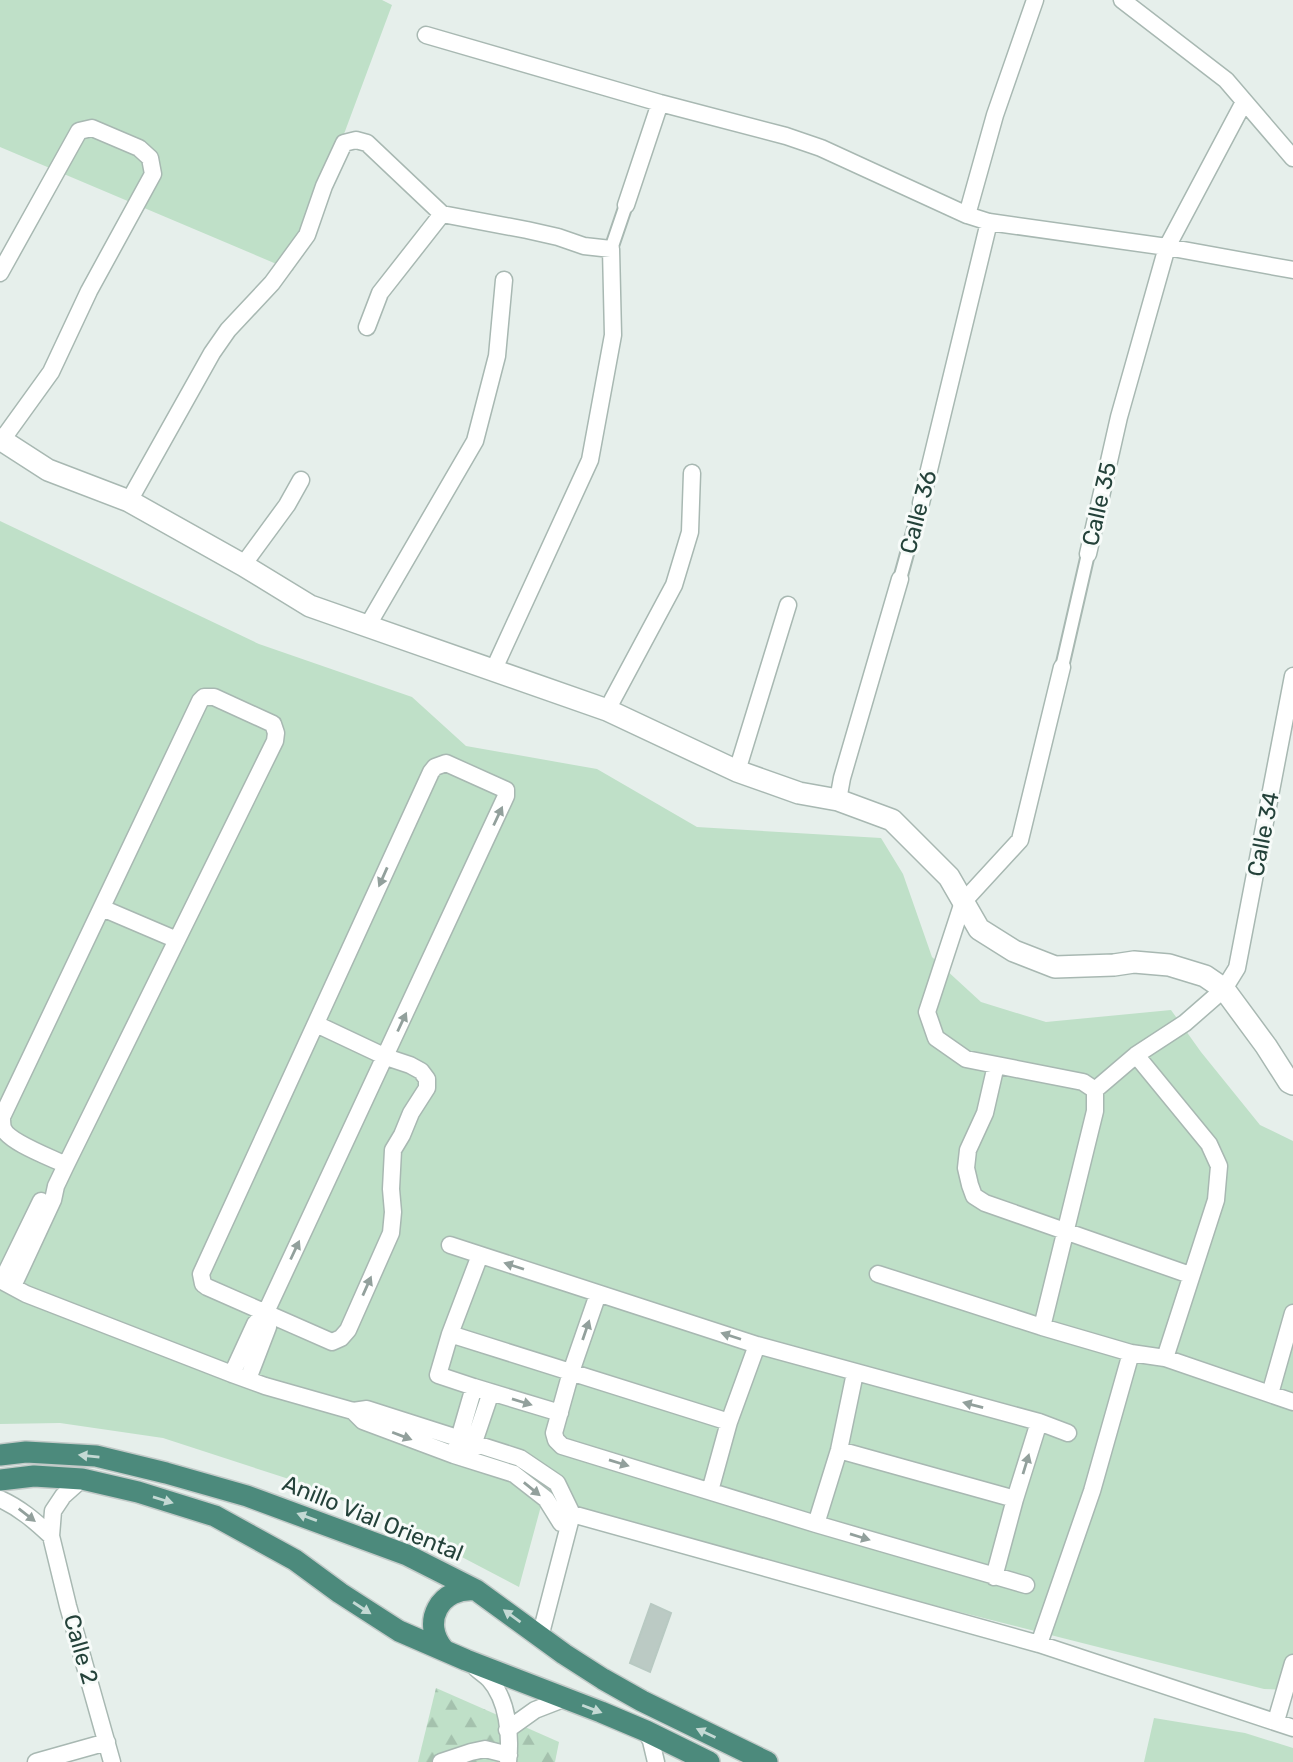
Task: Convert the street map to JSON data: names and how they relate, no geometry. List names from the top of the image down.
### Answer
{
  "streets": {
    "highway": ["Anillo Vial Oriental"],
    "street": [
      "Calle 35",
      "Calle 36",
      "Calle 34",
      "Calle 2"
    ]
  }
}
